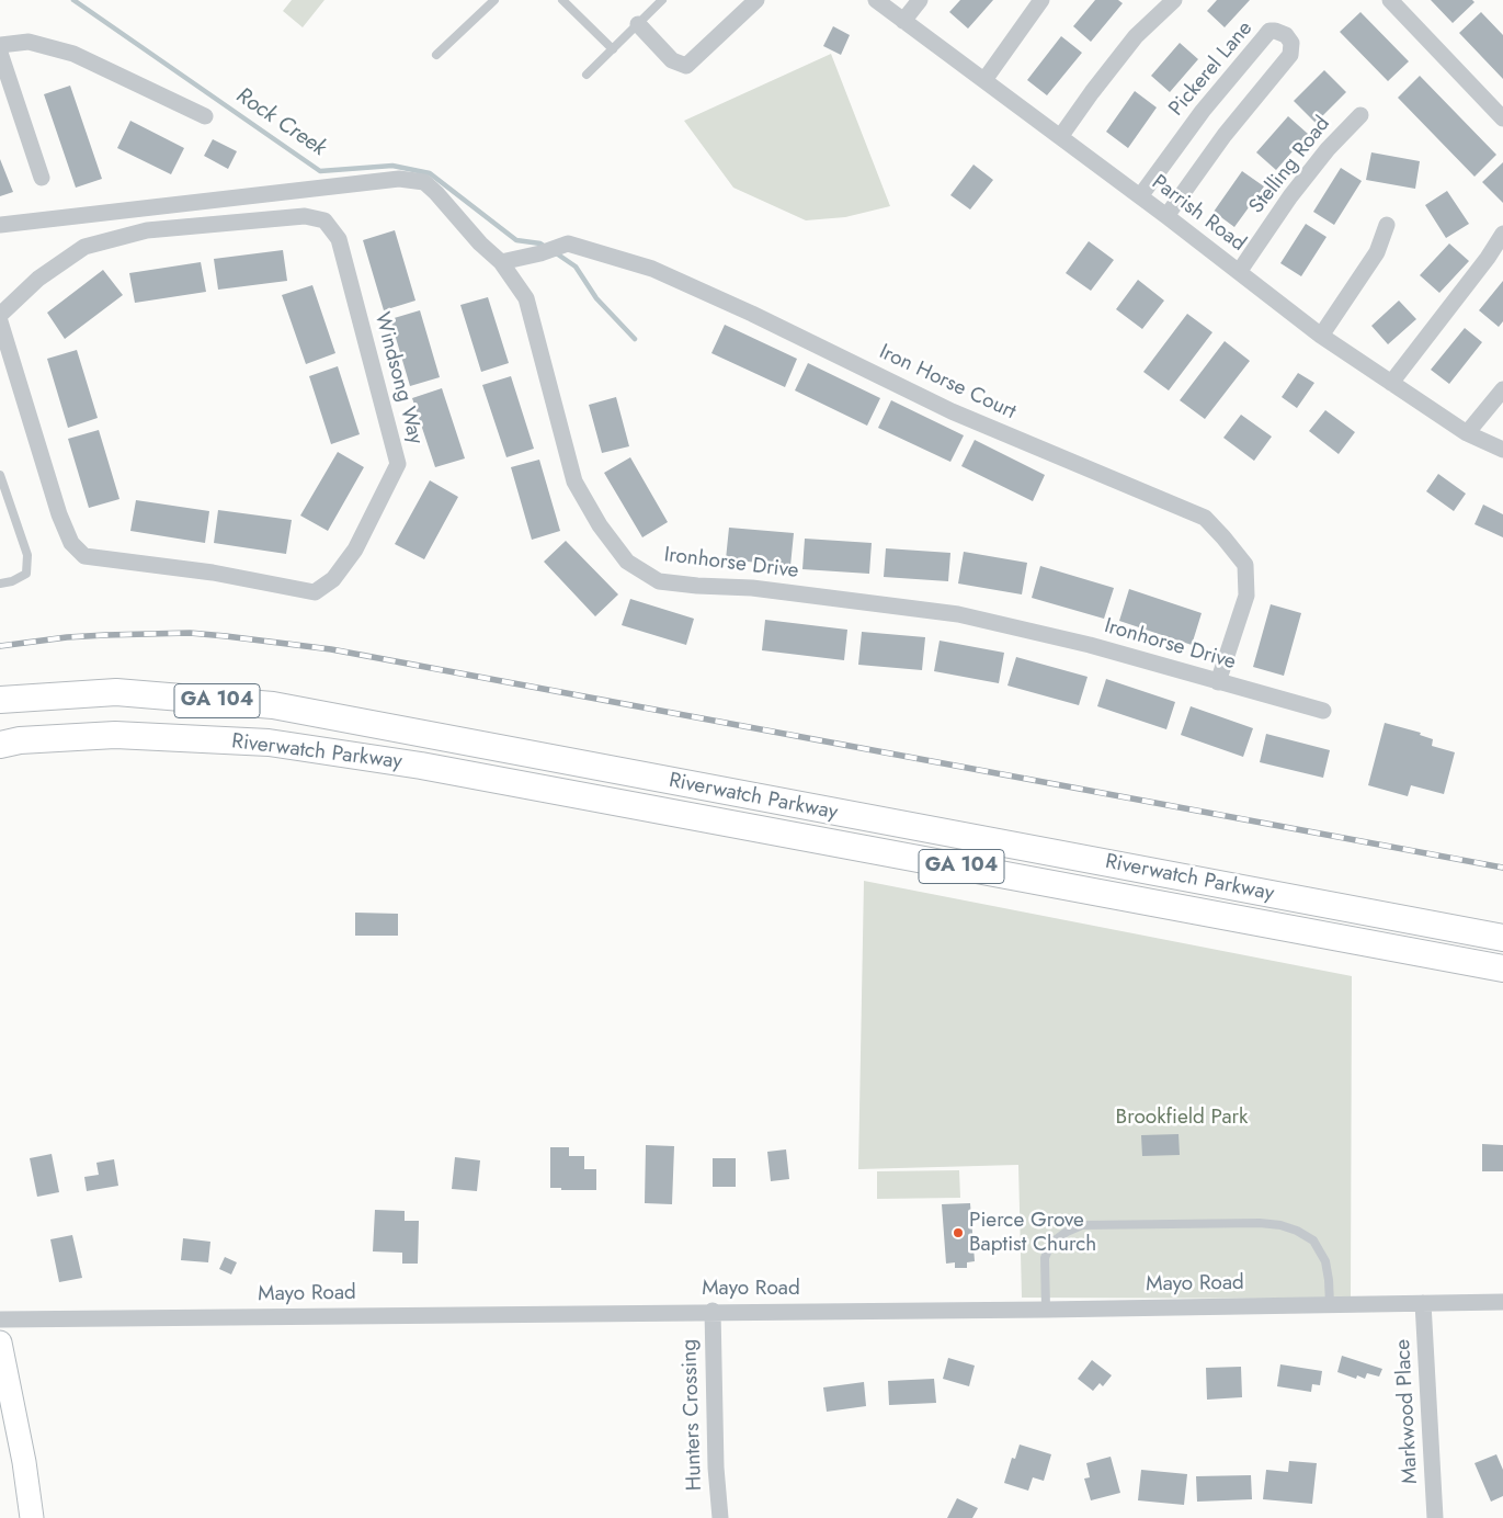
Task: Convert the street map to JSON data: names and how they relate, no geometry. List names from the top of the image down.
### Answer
{
  "streets": {
    "main road": ["GA 104", "Riverwatch Parkway"],
    "street": [
      "Pickerel Lane",
      "Stelling Road",
      "Parrish Road",
      "Windsong Way",
      "Iron Horse Court",
      "Ironhorse Drive",
      "Mayo Road",
      "Markwood Place",
      "Hunters Crossing"
    ]
  },
  "crossings": [
    ["Pickerel Lane", "Parrish Road"],
    ["Stelling Road", "Parrish Road"],
    ["Iron Horse Court", "Ironhorse Drive"],
    ["Mayo Road", "Markwood Place"],
    ["Mayo Road", "Hunters Crossing"]
  ],
  "water": ["Rock Creek"],
  "parks": ["Brookfield Park"],
  "places": ["Pierce Grove Baptist Church"]
}
